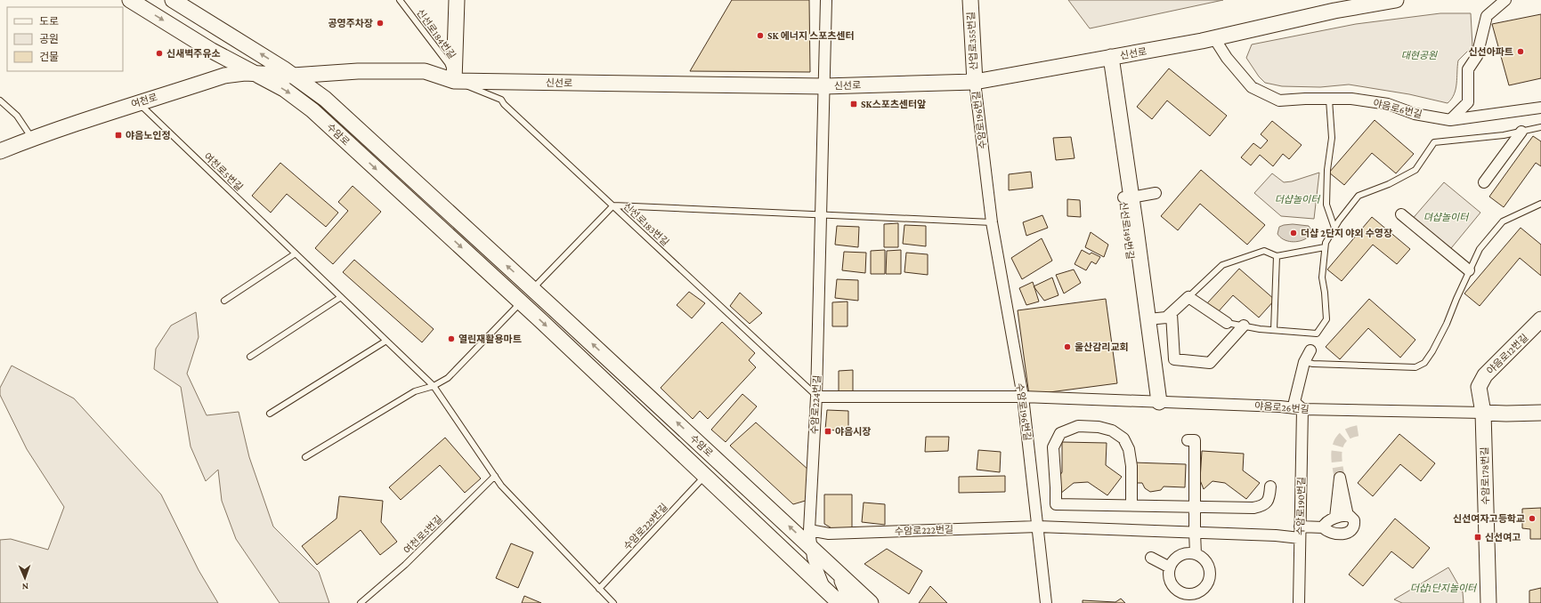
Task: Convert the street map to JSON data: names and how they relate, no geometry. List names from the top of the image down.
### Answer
{
  "streets": {
    "main road": [
      "산업로355번길",
      "신선로",
      "여천로",
      "수암로",
      "신선로149번길",
      "야음로12번길",
      "야음로26번길",
      "수암로178번길"
    ],
    "street": [
      "야음로6번길",
      "수암로196번길",
      "수암로224번길",
      "수암로190번길",
      "수암로222번길"
    ],
    "lane": [
      "신선로184번길",
      "여천로5번길",
      "신선로183번길",
      "수암로229번길"
    ]
  },
  "crossings": [
    ["신선로184번길", "신선로"],
    ["신선로184번길", "신선로183번길"],
    ["산업로355번길", "신선로"],
    ["산업로355번길", "수암로196번길"],
    ["신선로", "여천로"],
    ["신선로", "야음로6번길"],
    ["신선로", "수암로196번길"],
    ["신선로", "수암로"],
    ["신선로", "신선로183번길"],
    ["신선로", "신선로149번길"],
    ["신선로", "수암로224번길"],
    ["여천로", "수암로"],
    ["여천로", "여천로5번길"],
    ["수암로196번길", "야음로26번길"],
    ["수암로196번길", "수암로222번길"],
    ["수암로", "수암로224번길"],
    ["수암로", "수암로229번길"],
    ["여천로5번길", "수암로229번길"],
    ["신선로183번길", "수암로224번길"],
    ["신선로183번길", "야음로26번길"],
    ["신선로149번길", "야음로26번길"],
    ["야음로12번길", "야음로26번길"],
    ["야음로12번길", "수암로178번길"],
    ["수암로224번길", "야음로26번길"],
    ["수암로224번길", "수암로222번길"],
    ["야음로26번길", "수암로178번길"],
    ["야음로26번길", "수암로190번길"],
    ["수암로190번길", "수암로222번길"]
  ],
  "parks": [
    "대현공원",
    "더샵놀이터",
    "뎌샵놀이터",
    "더샵1단지놀이터"
  ],
  "places": {
    "other": [
      "공영주차장",
      "SK 에너지 스포츠센터",
      "신선아파트",
      "신새벽주유소",
      "더샵 2단지 야외 수영장",
      "열린재활용마트",
      "울산감리교회",
      "신선여자고등학교"
    ],
    "transit": [
      "SK스포츠센터앞",
      "야음노인정",
      "야음시장",
      "신선여고"
    ]
  },
  "legend": ["도로", "공원", "건물"],
  "north": "bottom"
}
